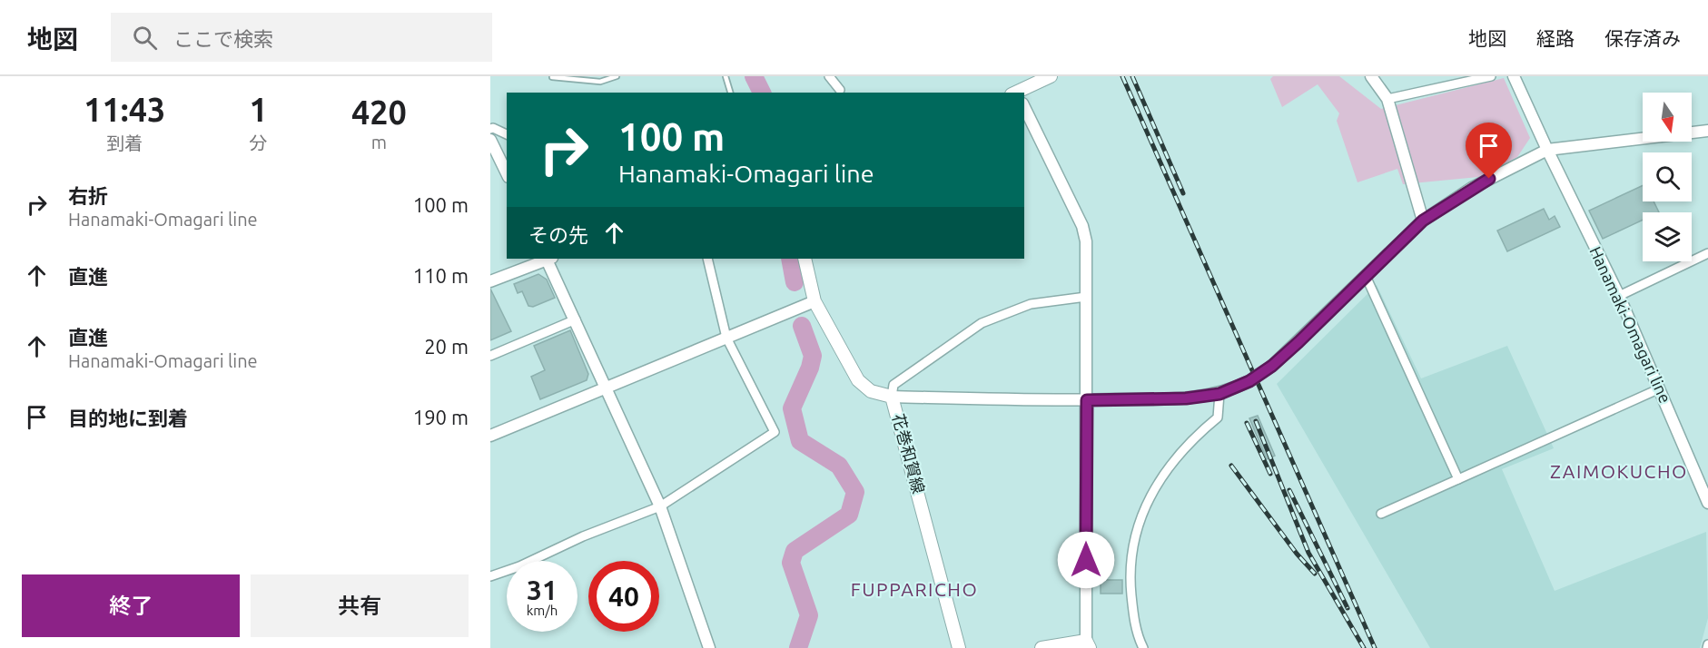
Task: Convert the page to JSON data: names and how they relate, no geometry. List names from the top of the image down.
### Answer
{
  "streets": {
    "main road": ["花巻和賀線"],
    "street": ["Hanamaki-Omagari line"]
  },
  "districts": ["ZAIMOKUCHO", "FUPPARICHO"],
  "north": "bottom",
  "page": {
    "header": "地図",
    "search": "ここで検索",
    "nav": ["地図", "経路", "保存済み"],
    "eta": [
      "11:43",
      "到着",
      "1",
      "分",
      "420",
      "m"
    ],
    "turn": ["100 m", "Hanamaki-Omagari line"],
    "list": [
      {
        "name": "右折",
        "note": "Hanamaki-Omagari line",
        "value": "100 m"
      },
      {
        "name": "直進",
        "value": "110 m"
      },
      {
        "name": "直進",
        "note": "Hanamaki-Omagari line",
        "value": "20 m"
      },
      {
        "name": "目的地に到着",
        "value": "190 m"
      }
    ],
    "then": "その先",
    "speed": "31 km/h",
    "limit": "40",
    "buttons": ["終了", "共有"]
  }
}
